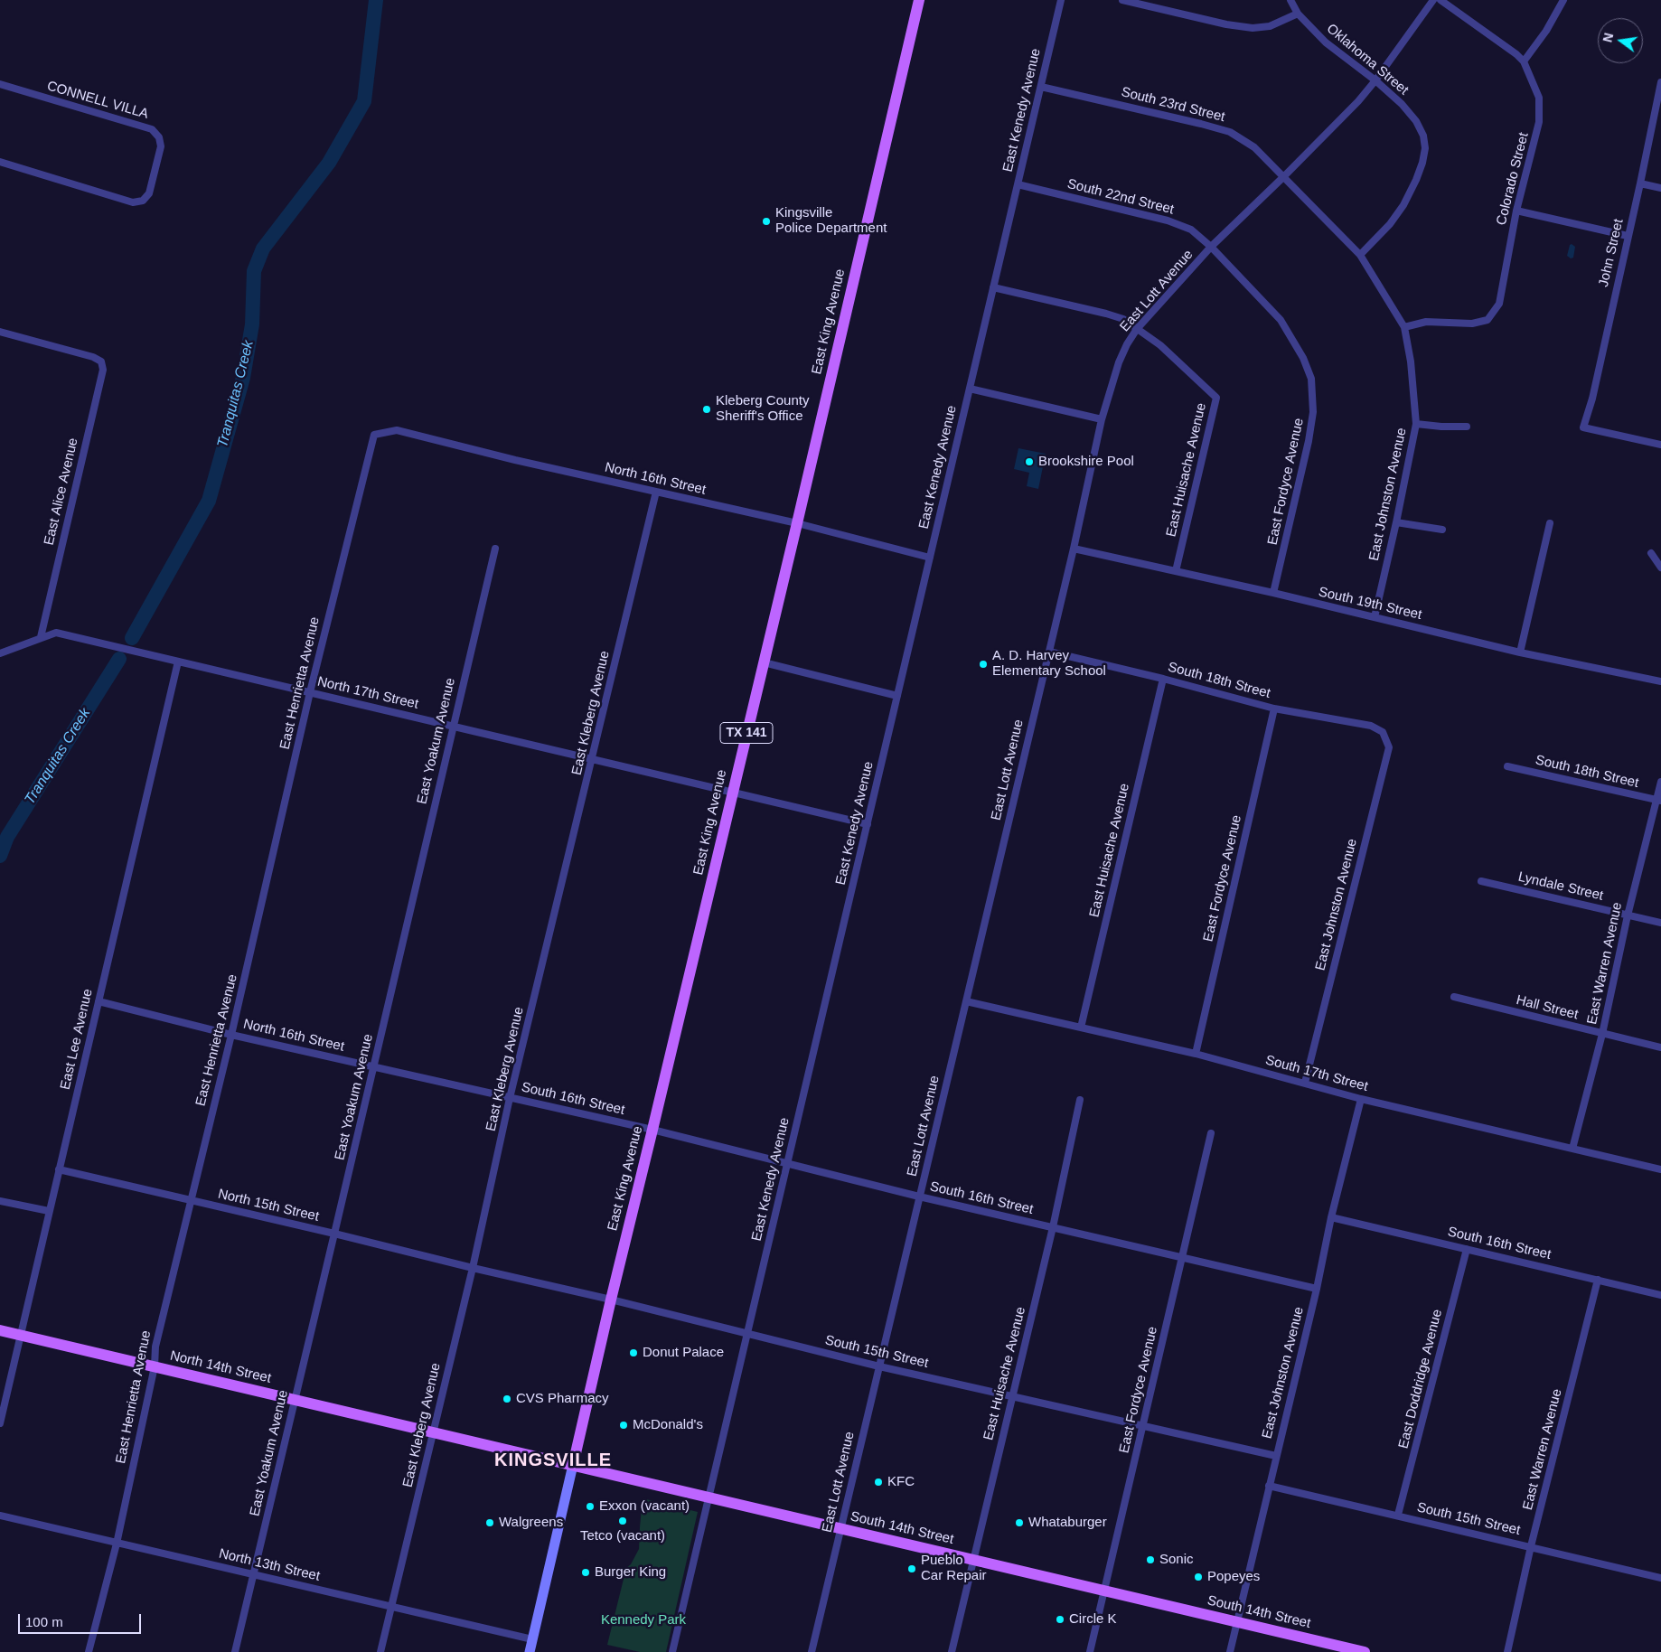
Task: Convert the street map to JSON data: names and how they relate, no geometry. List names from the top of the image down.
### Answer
{
  "streets": {
    "main road": [
      "East King Avenue",
      "TX 141",
      "North 14th Street",
      "South 14th Street"
    ],
    "street": [
      "Oklahoma Street",
      "CONNELL VILLA",
      "South 23rd Street",
      "East Kenedy Avenue",
      "Colorado Street",
      "South 22nd Street",
      "John Street",
      "East Lott Avenue",
      "East Huisache Avenue",
      "North 16th Street",
      "East Fordyce Avenue",
      "East Alice Avenue",
      "East Johnston Avenue",
      "South 19th Street",
      "South 18th Street",
      "East Henrietta Avenue",
      "North 17th Street",
      "East Kleberg Avenue",
      "East Yoakum Avenue",
      "Lyndale Street",
      "East Warren Avenue",
      "Hall Street",
      "East Lee Avenue",
      "South 17th Street",
      "South 16th Street",
      "North 15th Street",
      "South 15th Street",
      "East Doddridge Avenue",
      "North 13th Street"
    ]
  },
  "crossings": [
    ["Oklahoma Street", "East Lott Avenue"],
    ["Oklahoma Street", "East Johnston Avenue"],
    ["South 23rd Street", "East Kenedy Avenue"],
    ["South 23rd Street", "East Lott Avenue"],
    ["South 23rd Street", "East Johnston Avenue"],
    ["East Kenedy Avenue", "South 22nd Street"],
    ["East Kenedy Avenue", "North 16th Street"],
    ["East Kenedy Avenue", "South 16th Street"],
    ["East Kenedy Avenue", "South 15th Street"],
    ["East Kenedy Avenue", "South 14th Street"],
    ["Colorado Street", "East Johnston Avenue"],
    ["South 22nd Street", "East Lott Avenue"],
    ["South 22nd Street", "East Fordyce Avenue"],
    ["East Lott Avenue", "East Huisache Avenue"],
    ["East Lott Avenue", "East Fordyce Avenue"],
    ["East Lott Avenue", "East Johnston Avenue"],
    ["East Lott Avenue", "South 19th Street"],
    ["East Lott Avenue", "South 18th Street"],
    ["East Lott Avenue", "South 17th Street"],
    ["East Lott Avenue", "South 16th Street"],
    ["East Lott Avenue", "South 15th Street"],
    ["East Lott Avenue", "South 14th Street"],
    ["East King Avenue", "North 16th Street"],
    ["East King Avenue", "North 17th Street"],
    ["East King Avenue", "South 16th Street"],
    ["East King Avenue", "South 15th Street"],
    ["East King Avenue", "South 14th Street"],
    ["East King Avenue", "North 13th Street"],
    ["East Huisache Avenue", "South 19th Street"],
    ["East Huisache Avenue", "South 18th Street"],
    ["East Huisache Avenue", "South 17th Street"],
    ["East Huisache Avenue", "South 16th Street"],
    ["East Huisache Avenue", "South 15th Street"],
    ["East Huisache Avenue", "South 14th Street"],
    ["North 16th Street", "East Henrietta Avenue"],
    ["North 16th Street", "East Kleberg Avenue"],
    ["North 16th Street", "East Yoakum Avenue"],
    ["North 16th Street", "East Lee Avenue"],
    ["North 16th Street", "South 16th Street"],
    ["East Fordyce Avenue", "South 19th Street"],
    ["East Fordyce Avenue", "South 18th Street"],
    ["East Fordyce Avenue", "South 17th Street"],
    ["East Fordyce Avenue", "South 16th Street"],
    ["East Fordyce Avenue", "South 15th Street"],
    ["East Fordyce Avenue", "South 14th Street"],
    ["East Alice Avenue", "North 17th Street"],
    ["East Johnston Avenue", "South 19th Street"],
    ["East Johnston Avenue", "South 18th Street"],
    ["East Johnston Avenue", "South 17th Street"],
    ["East Johnston Avenue", "South 16th Street"],
    ["East Johnston Avenue", "South 15th Street"],
    ["East Johnston Avenue", "South 14th Street"],
    ["South 18th Street", "East Warren Avenue"],
    ["East Henrietta Avenue", "North 17th Street"],
    ["East Henrietta Avenue", "North 15th Street"],
    ["East Henrietta Avenue", "North 14th Street"],
    ["East Henrietta Avenue", "North 13th Street"],
    ["North 17th Street", "East Kleberg Avenue"],
    ["North 17th Street", "East Yoakum Avenue"],
    ["North 17th Street", "East Lee Avenue"],
    ["East Kleberg Avenue", "South 16th Street"],
    ["East Kleberg Avenue", "North 15th Street"],
    ["East Kleberg Avenue", "South 15th Street"],
    ["East Kleberg Avenue", "North 14th Street"],
    ["East Kleberg Avenue", "South 14th Street"],
    ["East Kleberg Avenue", "North 13th Street"],
    ["East Yoakum Avenue", "North 15th Street"],
    ["East Yoakum Avenue", "North 14th Street"],
    ["East Yoakum Avenue", "North 13th Street"],
    ["Lyndale Street", "East Warren Avenue"],
    ["East Warren Avenue", "Hall Street"],
    ["East Warren Avenue", "South 17th Street"],
    ["East Warren Avenue", "South 16th Street"],
    ["East Warren Avenue", "South 15th Street"],
    ["East Lee Avenue", "North 15th Street"],
    ["East Lee Avenue", "North 14th Street"],
    ["South 16th Street", "East Doddridge Avenue"],
    ["North 15th Street", "South 15th Street"],
    ["South 15th Street", "East Doddridge Avenue"],
    ["North 14th Street", "South 14th Street"]
  ],
  "districts": ["KINGSVILLE"],
  "water": ["Tranquitas Creek"],
  "parks": ["Kennedy Park"],
  "places": [
    "Kingsville Police Department",
    "Kleberg County Sheriff's Office",
    "Brookshire Pool",
    "A. D. Harvey Elementary School",
    "Donut Palace",
    "CVS Pharmacy",
    "McDonald's",
    "KFC",
    "Exxon (vacant)",
    "Tetco (vacant)",
    "Walgreens",
    "Whataburger",
    "Sonic",
    "Pueblo Car Repair",
    "Burger King",
    "Popeyes",
    "Circle K"
  ],
  "scale_bar": "100 m",
  "north": "left"
}
